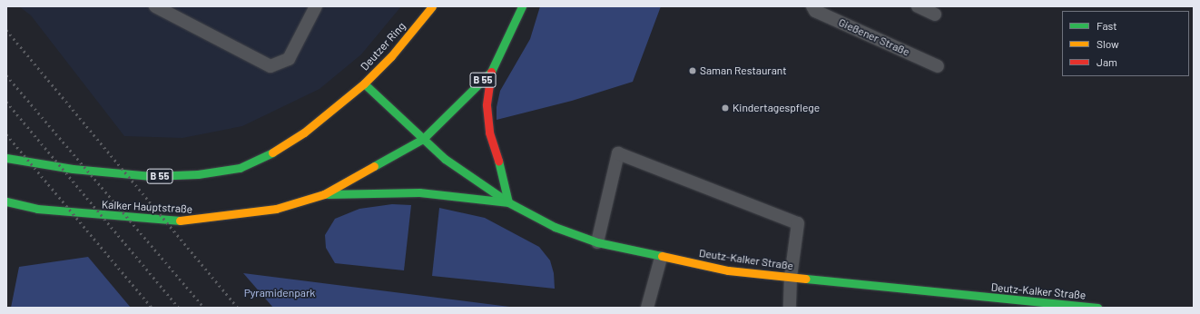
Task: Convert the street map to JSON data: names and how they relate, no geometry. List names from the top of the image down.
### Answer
{
  "streets": {
    "main road": [
      "Deutzer Ring",
      "B 55",
      "Kalker Hauptstraße",
      "Deutz-Kalker Straße"
    ],
    "lane": ["Gießener Straße"]
  },
  "crossings": [
    ["Deutzer Ring", "B 55"],
    ["Deutzer Ring", "Deutz-Kalker Straße"],
    ["B 55", "Kalker Hauptstraße"],
    ["B 55", "Deutz-Kalker Straße"],
    ["Kalker Hauptstraße", "Deutz-Kalker Straße"]
  ],
  "parks": ["Pyramidenpark"],
  "places": ["Saman Restaurant", "Kindertagespflege"],
  "legend": ["Fast", "Slow", "Jam"]
}
